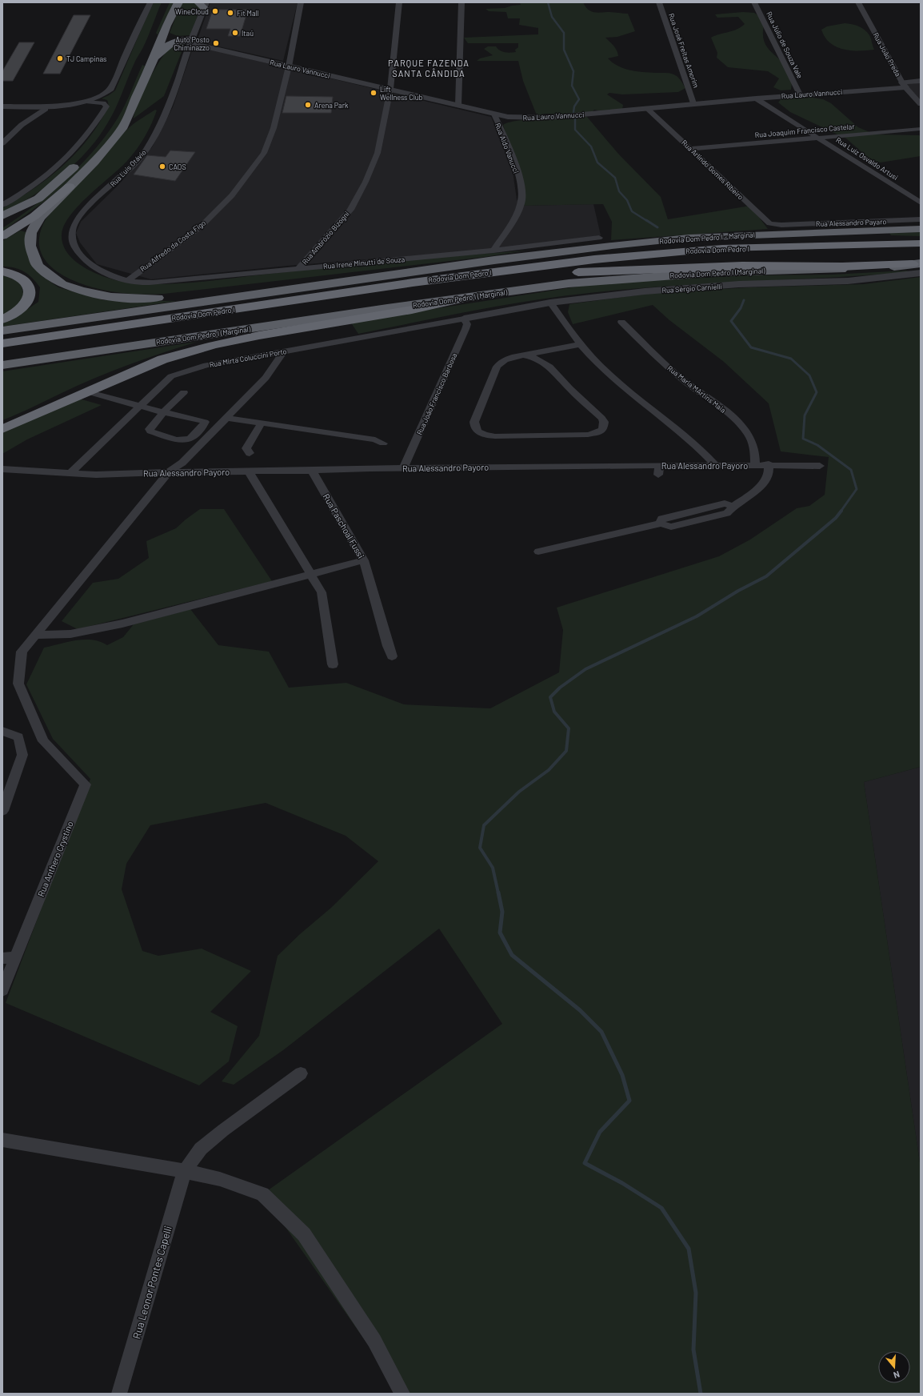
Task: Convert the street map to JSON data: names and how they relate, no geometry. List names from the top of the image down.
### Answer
{
  "streets": {
    "highway": ["Rodovia Dom Pedro I - Marginal", "Rodovia Dom Pedro I", "Rodovia Dom Pedro I (Marginal)"],
    "street": [
      "Rua Jùlio de Souza Vale",
      "Rua José Freitas Amorim",
      "Rua João Preda",
      "Rua Lauro Vannucci",
      "Rua Joaquim Francisco Castelar",
      "Rua Aldo Vanucci",
      "Rua Luíz Osvaldo Artusi",
      "Rua Luis Otávio",
      "Rua Arlindo Gomes Ribeiro",
      "Rua Alessandro Payaro",
      "Rua Ambrózio Bizogni",
      "Rua Alfredo da Costa Figo",
      "Rua Irene Minutti de Souza",
      "Rua Sérgio Carnielli",
      "Rua Mirta Coluccini Porto",
      "Rua Maria MArtins Maia",
      "Rua João Francisco Barbosa",
      "Rua Alessandro Payoro",
      "Rua Paschoal Fussi",
      "Rua Anthero Crystino",
      "Rua Leonor Pontes Capelli"
    ]
  },
  "crossings": [
    ["Rua Jùlio de Souza Vale", "Rua Lauro Vannucci"],
    ["Rua José Freitas Amorim", "Rua Lauro Vannucci"],
    ["Rua João Preda", "Rua Lauro Vannucci"],
    ["Rua Lauro Vannucci", "Rua Aldo Vanucci"],
    ["Rua Lauro Vannucci", "Rua Luíz Osvaldo Artusi"],
    ["Rua Lauro Vannucci", "Rua Luis Otávio"],
    ["Rua Lauro Vannucci", "Rua Arlindo Gomes Ribeiro"],
    ["Rua Lauro Vannucci", "Rua Ambrózio Bizogni"],
    ["Rua Lauro Vannucci", "Rua Alfredo da Costa Figo"],
    ["Rua Joaquim Francisco Castelar", "Rua Luíz Osvaldo Artusi"],
    ["Rua Joaquim Francisco Castelar", "Rua Arlindo Gomes Ribeiro"],
    ["Rua Aldo Vanucci", "Rodovia Dom Pedro I - Marginal"],
    ["Rua Aldo Vanucci", "Rua Irene Minutti de Souza"],
    ["Rua Luis Otávio", "Rua Alfredo da Costa Figo"],
    ["Rua Luis Otávio", "Rua Irene Minutti de Souza"],
    ["Rua Arlindo Gomes Ribeiro", "Rua Alessandro Payaro"],
    ["Rua Ambrózio Bizogni", "Rua Irene Minutti de Souza"],
    ["Rodovia Dom Pedro I - Marginal", "Rua Irene Minutti de Souza"],
    ["Rua Alfredo da Costa Figo", "Rua Irene Minutti de Souza"],
    ["Rodovia Dom Pedro I (Marginal)", "Rua Sérgio Carnielli"],
    ["Rua Sérgio Carnielli", "Rua Mirta Coluccini Porto"],
    ["Rua Sérgio Carnielli", "Rua João Francisco Barbosa"],
    ["Rua Mirta Coluccini Porto", "Rua João Francisco Barbosa"],
    ["Rua Mirta Coluccini Porto", "Rua Alessandro Payoro"],
    ["Rua Maria MArtins Maia", "Rua Alessandro Payoro"],
    ["Rua João Francisco Barbosa", "Rua Alessandro Payoro"],
    ["Rua Alessandro Payoro", "Rua Paschoal Fussi"]
  ],
  "districts": ["PARQUE FAZENDA SANTA CÂNDIDA"],
  "places": [
    "WineCloud",
    "Fit Mall",
    "Itaú",
    "Auto Posto Chiminazzo",
    "TJ Campinas",
    "Lift Wellness Club",
    "Arena Park",
    "CAOS"
  ],
  "north": "bottom"
}
